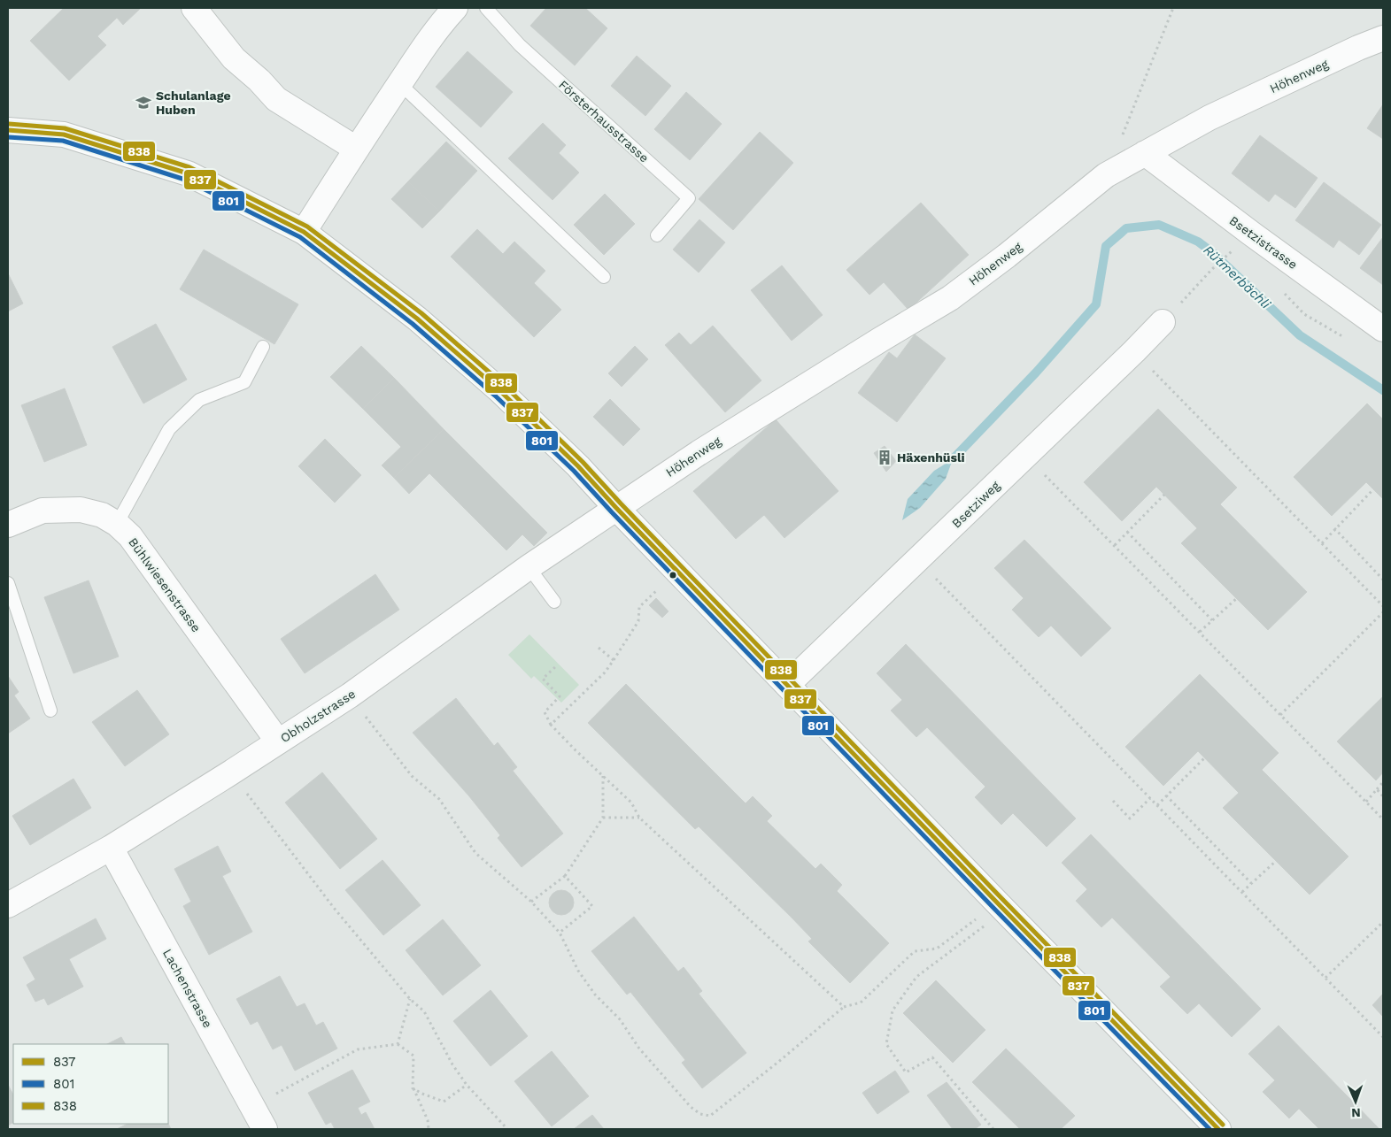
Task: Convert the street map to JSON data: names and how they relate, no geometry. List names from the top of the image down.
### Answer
{
  "streets": {
    "street": [
      "Höhenweg",
      "Bsetzistrasse",
      "Bsetziweg",
      "Bühlwiesenstrasse",
      "Obholzstrasse",
      "Lachenstrasse"
    ],
    "lane": ["Försterhausstrasse"]
  },
  "crossings": [
    ["Höhenweg", "Bsetzistrasse"],
    ["Höhenweg", "Obholzstrasse"],
    ["Bühlwiesenstrasse", "Obholzstrasse"],
    ["Obholzstrasse", "Lachenstrasse"]
  ],
  "water": ["Rütmerbächli"],
  "places": {
    "school or university": ["Schulanlage Huben"],
    "building": ["Häxenhüsli"]
  },
  "lines": ["transit line 838", "transit line 837", "transit line 801"],
  "legend": ["837", "801", "838"],
  "north": "bottom"
}
